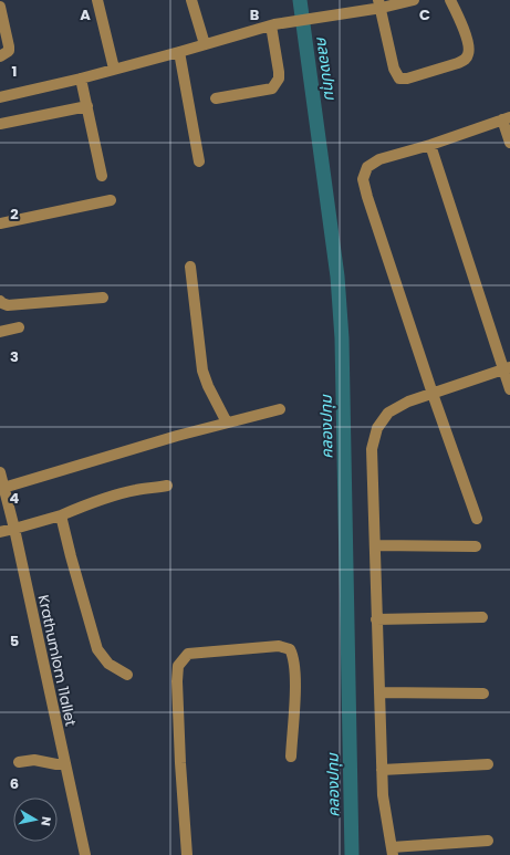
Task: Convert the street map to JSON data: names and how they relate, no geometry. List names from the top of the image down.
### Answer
{
  "streets": {
    "street": ["Krathumlom 11allet"]
  },
  "water": ["คลองปทุม"],
  "north": "right",
  "grid": {
    "columns": ["A", "B", "C"],
    "rows": [
      "1",
      "2",
      "3",
      "4",
      "5",
      "6"
    ]
  }
}
